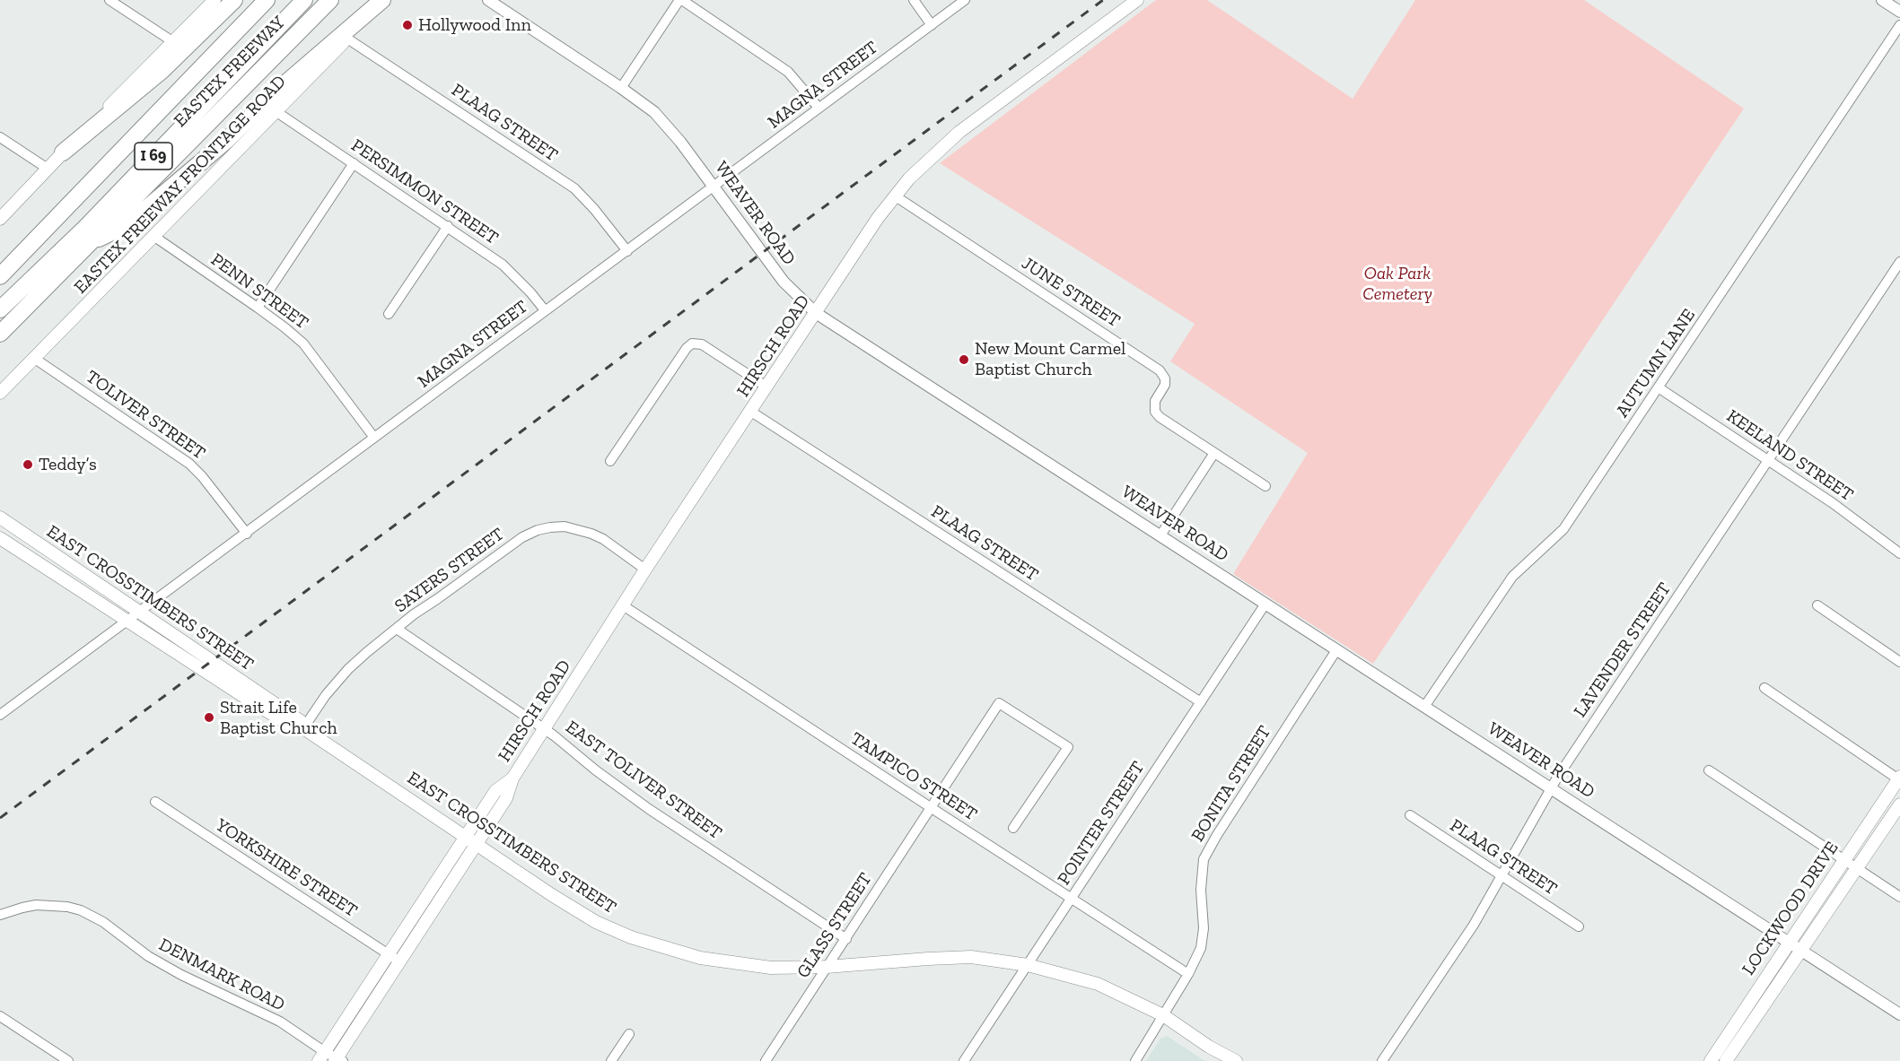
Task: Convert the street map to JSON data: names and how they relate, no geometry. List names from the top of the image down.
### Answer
{
  "streets": {
    "highway": ["EASTEX FREEWAY", "I 69"],
    "main road": [
      "EASTEX FREEWAY FRONTAGE ROAD",
      "HIRSCH ROAD",
      "EAST CROSSTIMBERS STREET",
      "LOCKWOOD DRIVE"
    ],
    "street": [
      "MAGNA STREET",
      "PLAAG STREET",
      "PERSIMMON STREET",
      "WEAVER ROAD",
      "PENN STREET",
      "JUNE STREET",
      "AUTUMN LANE",
      "TOLIVER STREET",
      "KEELAND STREET",
      "SAYERS STREET",
      "LAVENDER STREET",
      "TAMPICO STREET",
      "EAST TOLIVER STREET",
      "BONITA STREET",
      "POINTER STREET",
      "YORKSHIRE STREET",
      "GLASS STREET",
      "DENMARK ROAD"
    ]
  },
  "crossings": [
    ["MAGNA STREET", "PLAAG STREET"],
    ["MAGNA STREET", "PERSIMMON STREET"],
    ["MAGNA STREET", "WEAVER ROAD"],
    ["MAGNA STREET", "PENN STREET"],
    ["MAGNA STREET", "TOLIVER STREET"],
    ["MAGNA STREET", "EAST CROSSTIMBERS STREET"],
    ["PLAAG STREET", "EASTEX FREEWAY FRONTAGE ROAD"],
    ["PLAAG STREET", "HIRSCH ROAD"],
    ["PLAAG STREET", "LAVENDER STREET"],
    ["PLAAG STREET", "POINTER STREET"],
    ["EASTEX FREEWAY FRONTAGE ROAD", "PERSIMMON STREET"],
    ["EASTEX FREEWAY FRONTAGE ROAD", "PENN STREET"],
    ["EASTEX FREEWAY FRONTAGE ROAD", "TOLIVER STREET"],
    ["WEAVER ROAD", "HIRSCH ROAD"],
    ["WEAVER ROAD", "AUTUMN LANE"],
    ["WEAVER ROAD", "LAVENDER STREET"],
    ["WEAVER ROAD", "BONITA STREET"],
    ["WEAVER ROAD", "POINTER STREET"],
    ["WEAVER ROAD", "LOCKWOOD DRIVE"],
    ["JUNE STREET", "HIRSCH ROAD"],
    ["HIRSCH ROAD", "SAYERS STREET"],
    ["HIRSCH ROAD", "EAST CROSSTIMBERS STREET"],
    ["HIRSCH ROAD", "TAMPICO STREET"],
    ["HIRSCH ROAD", "EAST TOLIVER STREET"],
    ["HIRSCH ROAD", "YORKSHIRE STREET"],
    ["HIRSCH ROAD", "DENMARK ROAD"],
    ["AUTUMN LANE", "KEELAND STREET"],
    ["KEELAND STREET", "LAVENDER STREET"],
    ["SAYERS STREET", "EAST CROSSTIMBERS STREET"],
    ["SAYERS STREET", "EAST TOLIVER STREET"],
    ["EAST CROSSTIMBERS STREET", "BONITA STREET"],
    ["EAST CROSSTIMBERS STREET", "POINTER STREET"],
    ["EAST CROSSTIMBERS STREET", "GLASS STREET"],
    ["TAMPICO STREET", "BONITA STREET"],
    ["TAMPICO STREET", "POINTER STREET"],
    ["TAMPICO STREET", "GLASS STREET"],
    ["EAST TOLIVER STREET", "GLASS STREET"]
  ],
  "parks": ["Oak Park Cemetery"],
  "places": [
    "Hollywood Inn",
    "New Mount Carmel Baptist Church",
    "Teddy’s",
    "Strait Life Baptist Church"
  ]
}
